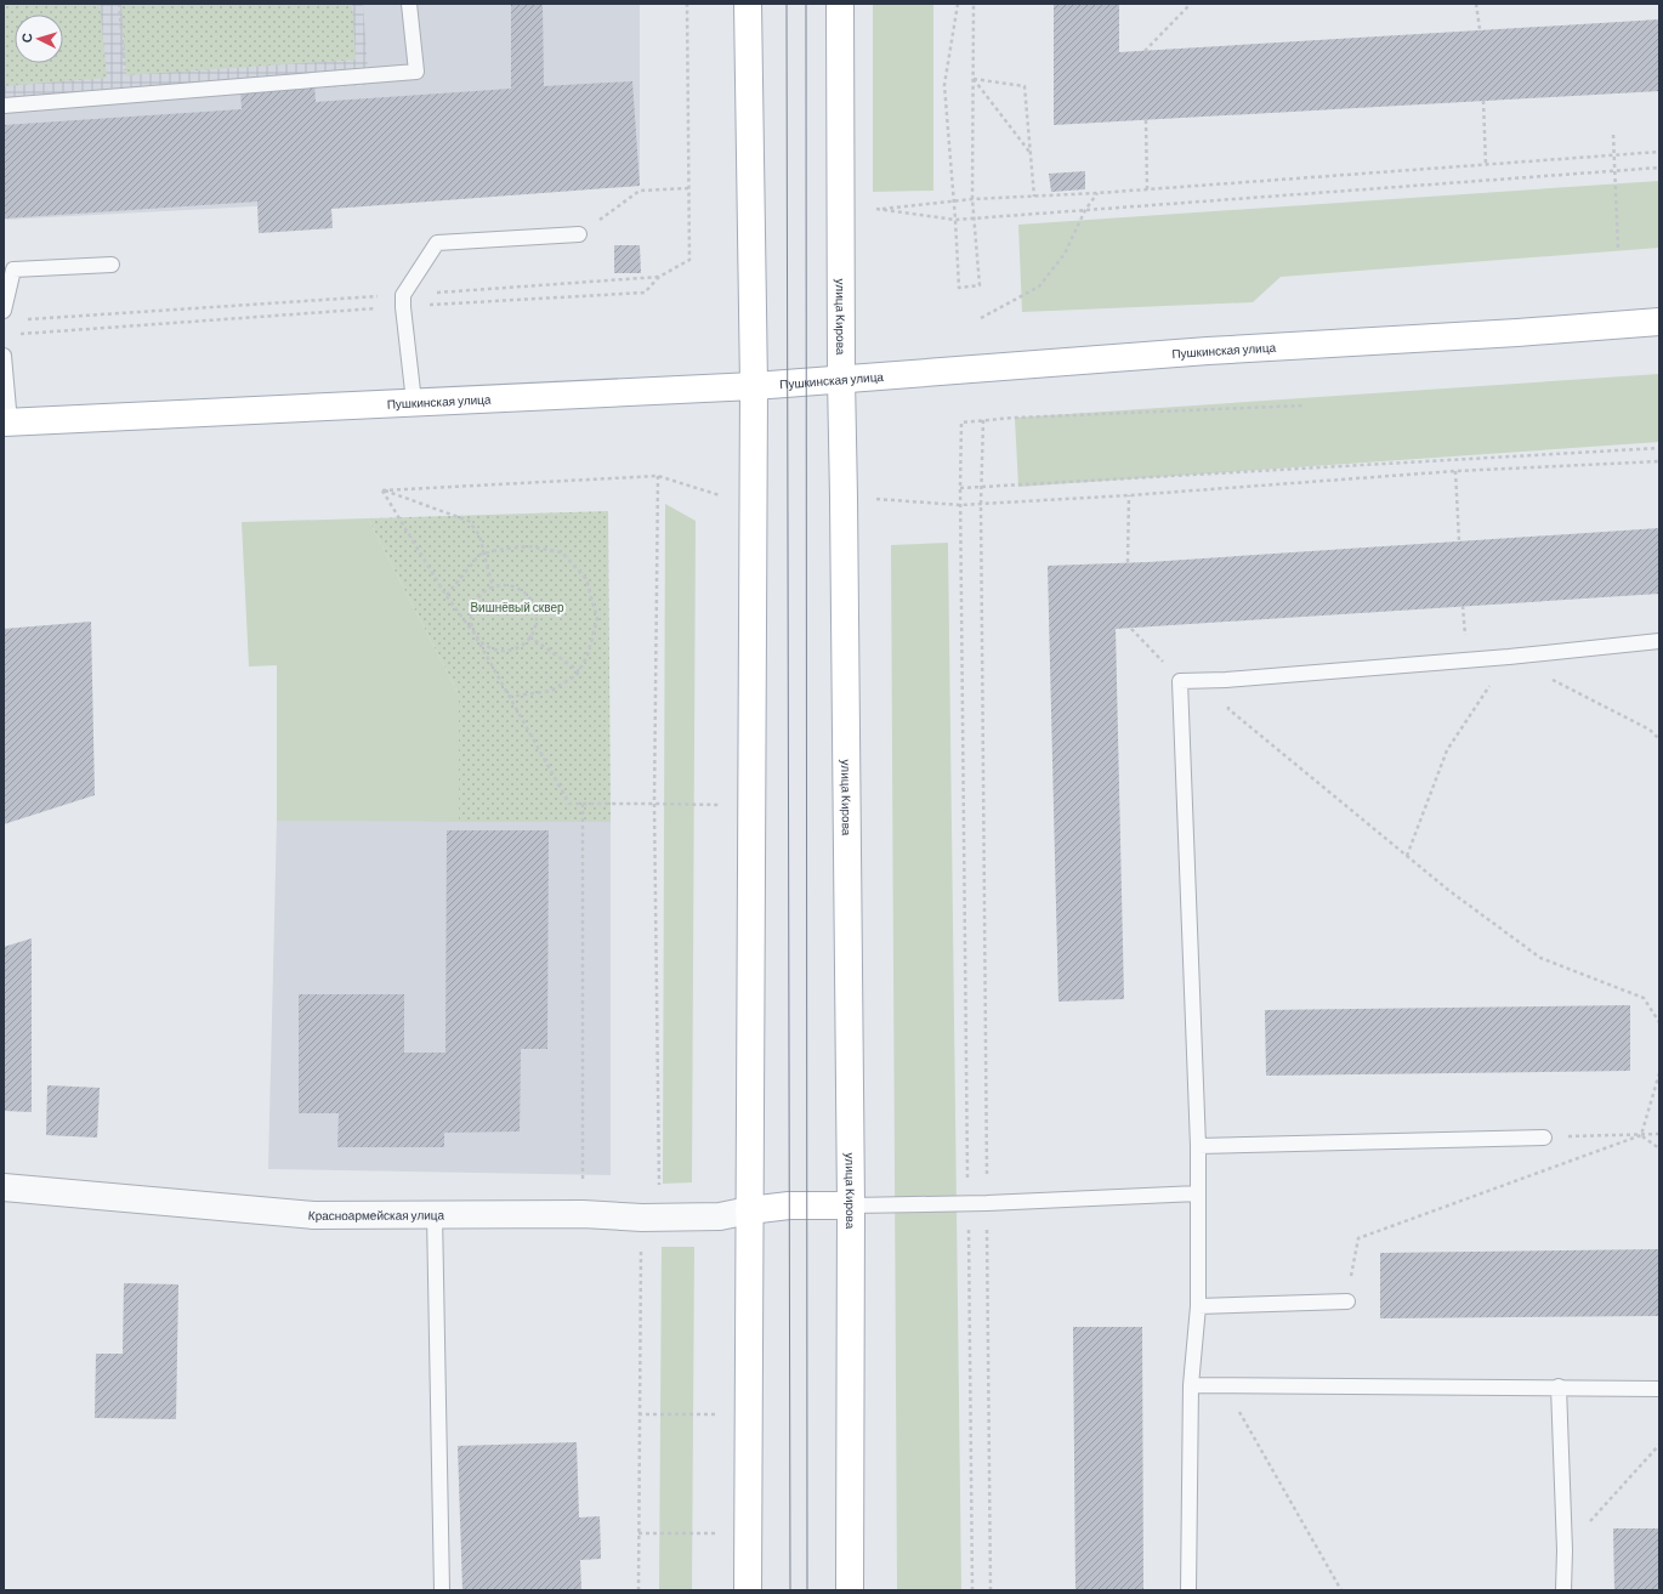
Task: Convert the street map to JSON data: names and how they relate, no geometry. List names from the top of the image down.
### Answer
{
  "streets": {
    "main road": ["улица Кирова", "Пушкинская улица"],
    "street": ["Красноармейская улица"]
  },
  "crossings": [
    ["улица Кирова", "Пушкинская улица"]
  ],
  "parks": ["Вишнёвый сквер"],
  "north": "left"
}
